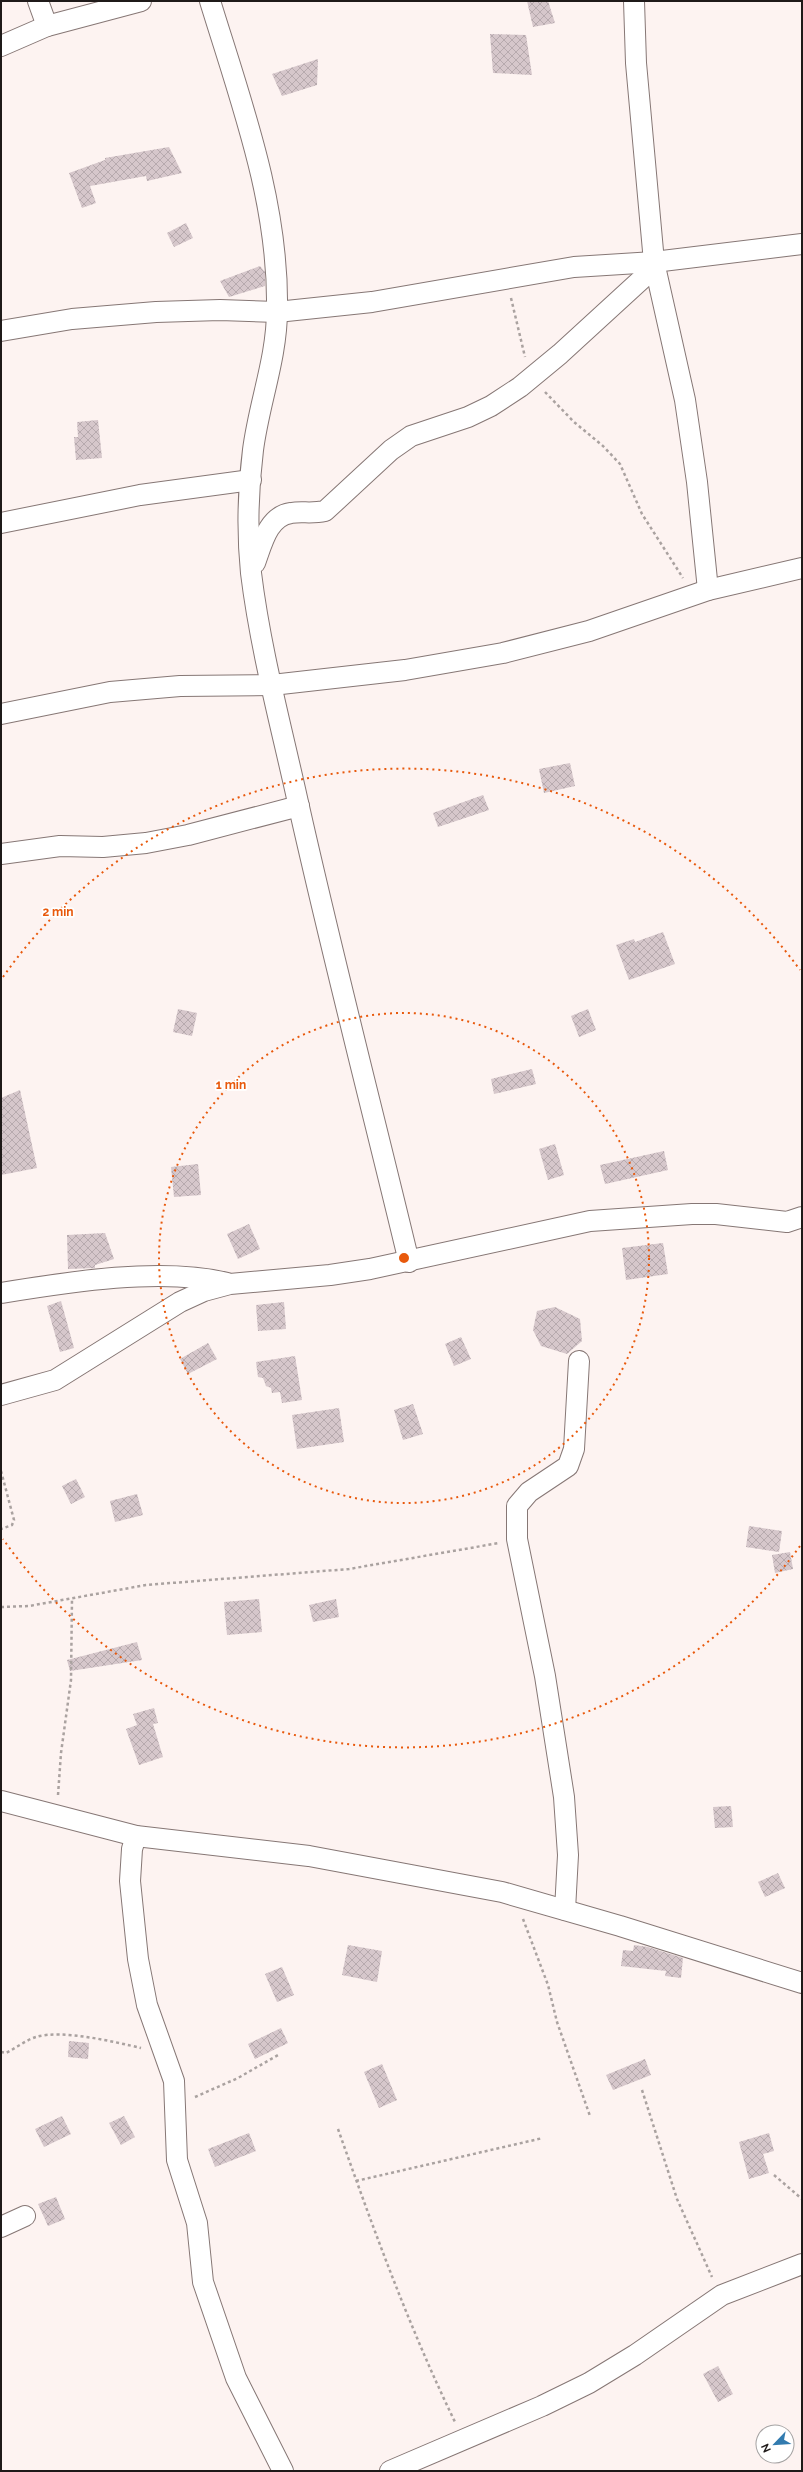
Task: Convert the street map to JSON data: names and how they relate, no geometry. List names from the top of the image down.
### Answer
{
  "north": "bottom left",
  "rings": ["2 min", "1 min"]
}
